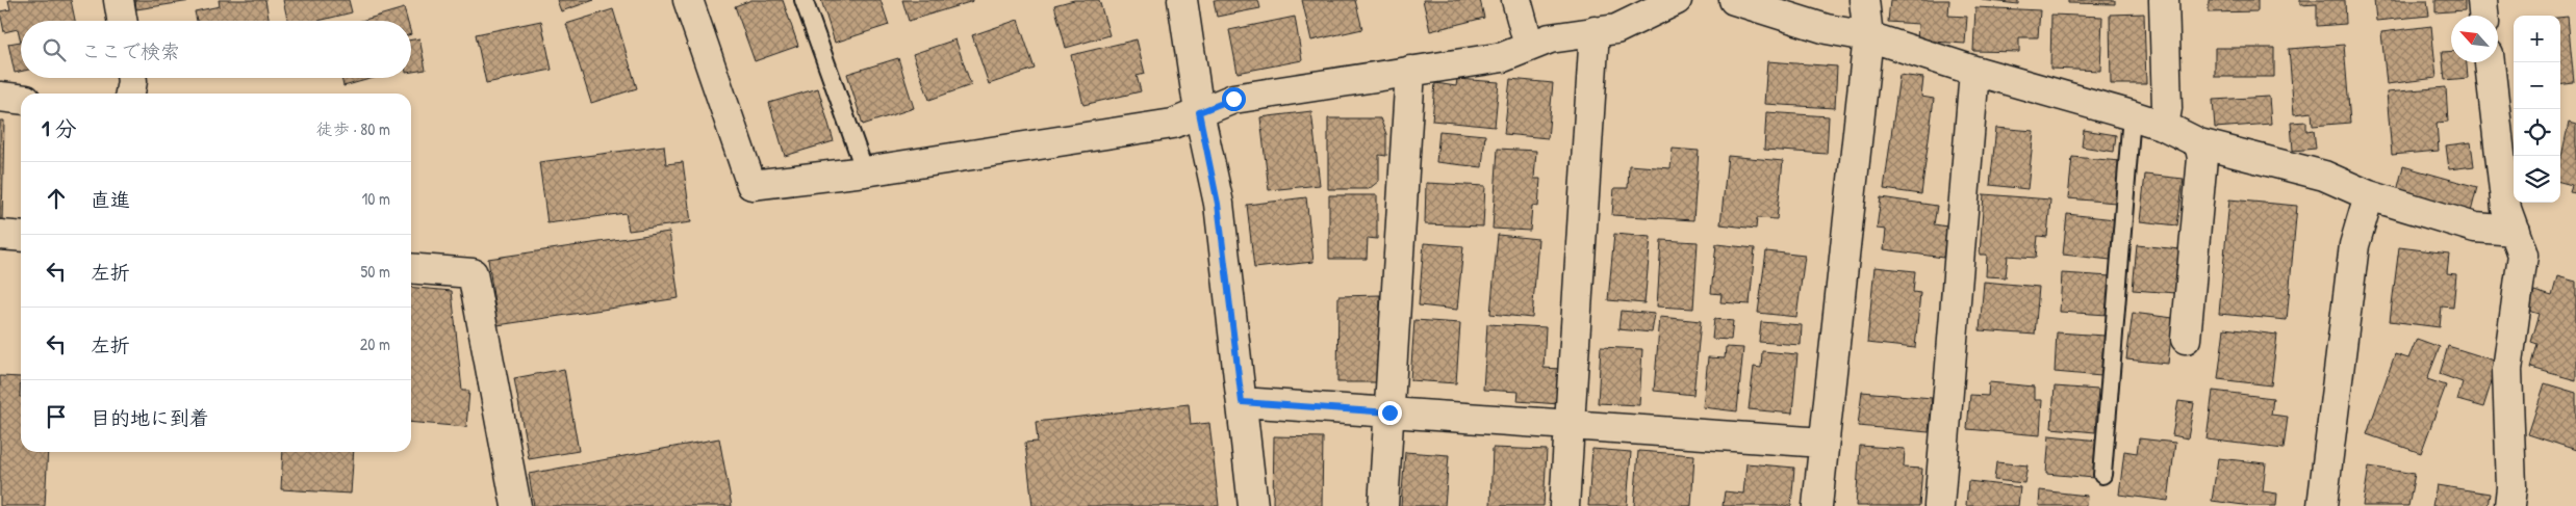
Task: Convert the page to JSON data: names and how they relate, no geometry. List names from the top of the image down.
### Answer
{
  "north": "top left",
  "page": {
    "map_buttons": ["+", "−"],
    "search": "ここで検索",
    "heading": ["1 分", "徒歩 · 80 m"],
    "list": [
      ["直進", "10 m"],
      ["左折", "50 m"],
      ["左折", "20 m"],
      "目的地に到着"
    ]
  }
}
